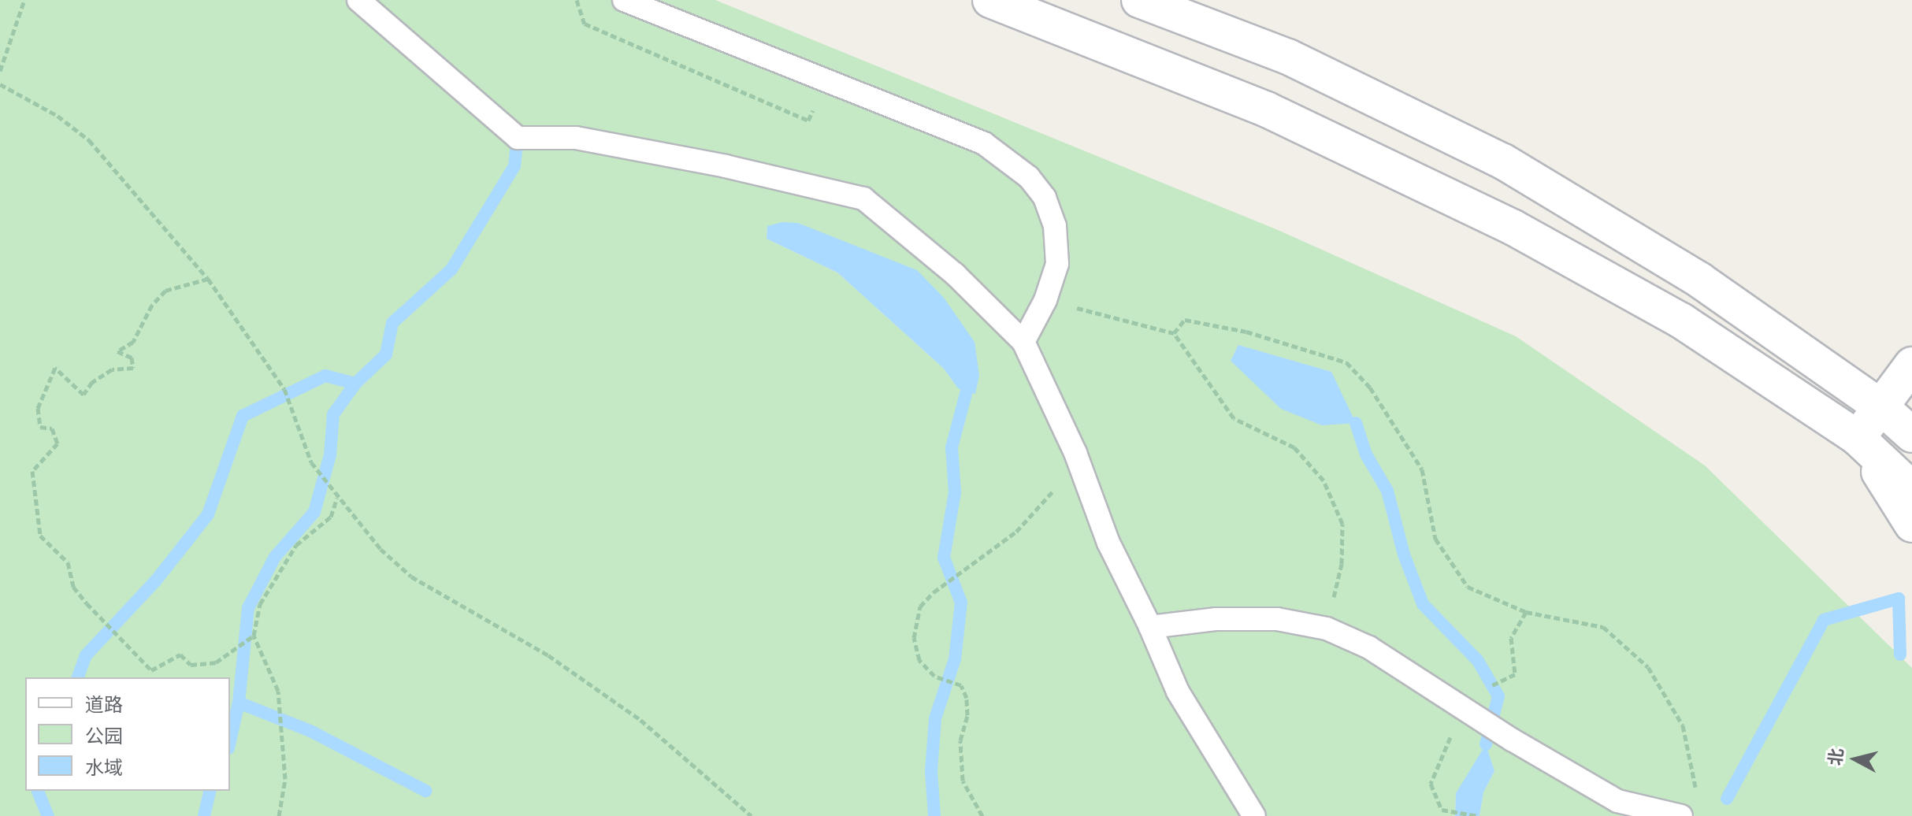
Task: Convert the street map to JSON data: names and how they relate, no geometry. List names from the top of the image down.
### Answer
{
  "legend": ["道路", "公园", "水域"],
  "north": "left"
}
